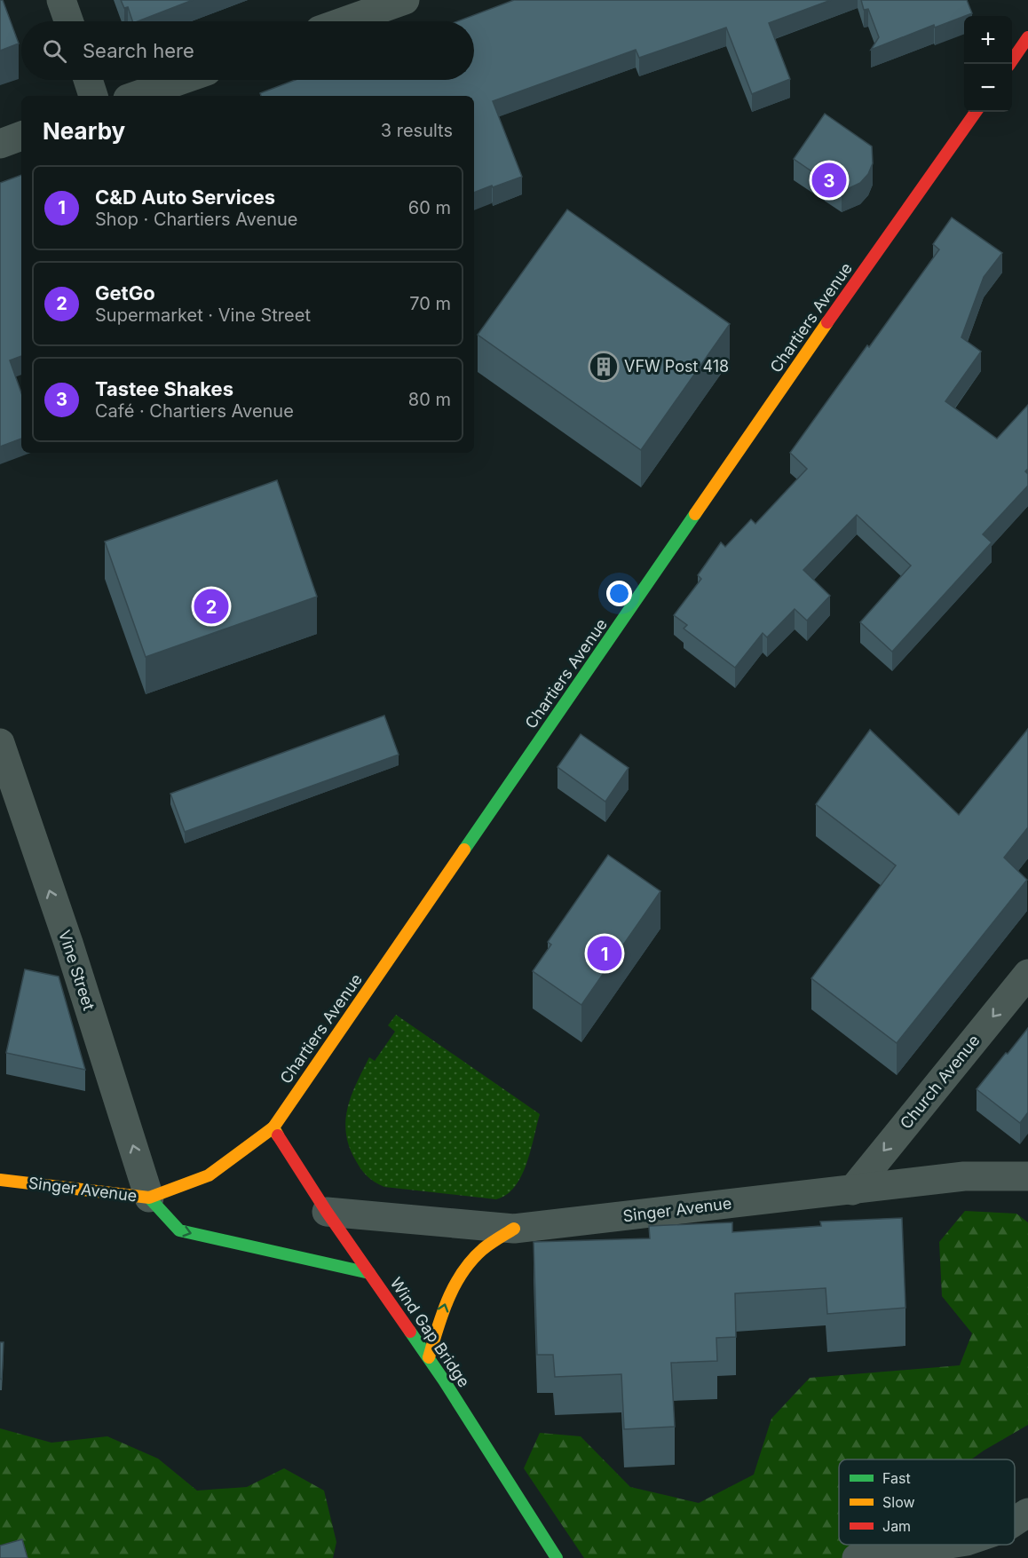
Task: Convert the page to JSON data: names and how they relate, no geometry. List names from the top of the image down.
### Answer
{
  "streets": {
    "main road": ["Chartiers Avenue", "Singer Avenue", "Wind Gap Bridge"],
    "street": ["Vine Street", "Church Avenue"]
  },
  "crossings": [
    ["Chartiers Avenue", "Singer Avenue"],
    ["Chartiers Avenue", "Wind Gap Bridge"],
    ["Vine Street", "Singer Avenue"],
    ["Church Avenue", "Singer Avenue"],
    ["Singer Avenue", "Wind Gap Bridge"]
  ],
  "one_way": ["Vine Street", "Church Avenue"],
  "places": {
    "building": ["VFW Post 418"]
  },
  "legend": ["Fast", "Slow", "Jam"],
  "page": {
    "map_buttons": ["+", "−"],
    "search": "Search here",
    "heading": ["Nearby", "3 results"],
    "pins": ["3", "2", "1"],
    "list": [
      {
        "mark": "1",
        "name": "C&D Auto Services",
        "note": "Shop · Chartiers Avenue",
        "value": "60 m"
      },
      {
        "mark": "2",
        "name": "GetGo",
        "note": "Supermarket · Vine Street",
        "value": "70 m"
      },
      {
        "mark": "3",
        "name": "Tastee Shakes",
        "note": "Café · Chartiers Avenue",
        "value": "80 m"
      }
    ]
  }
}
